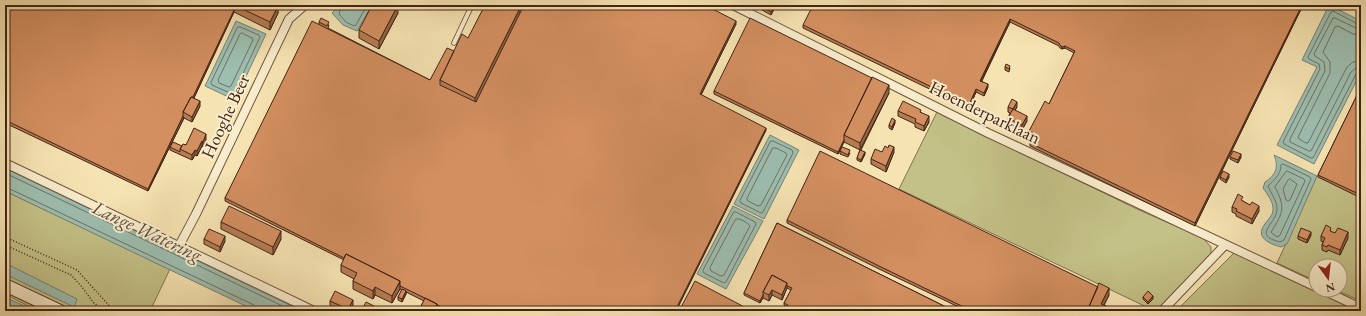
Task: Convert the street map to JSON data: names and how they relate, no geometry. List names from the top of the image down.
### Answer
{
  "streets": {
    "street": ["Hoenderparklaan", "Hooghe Beer"]
  },
  "water": ["Lange Watering"],
  "north": "bottom"
}
